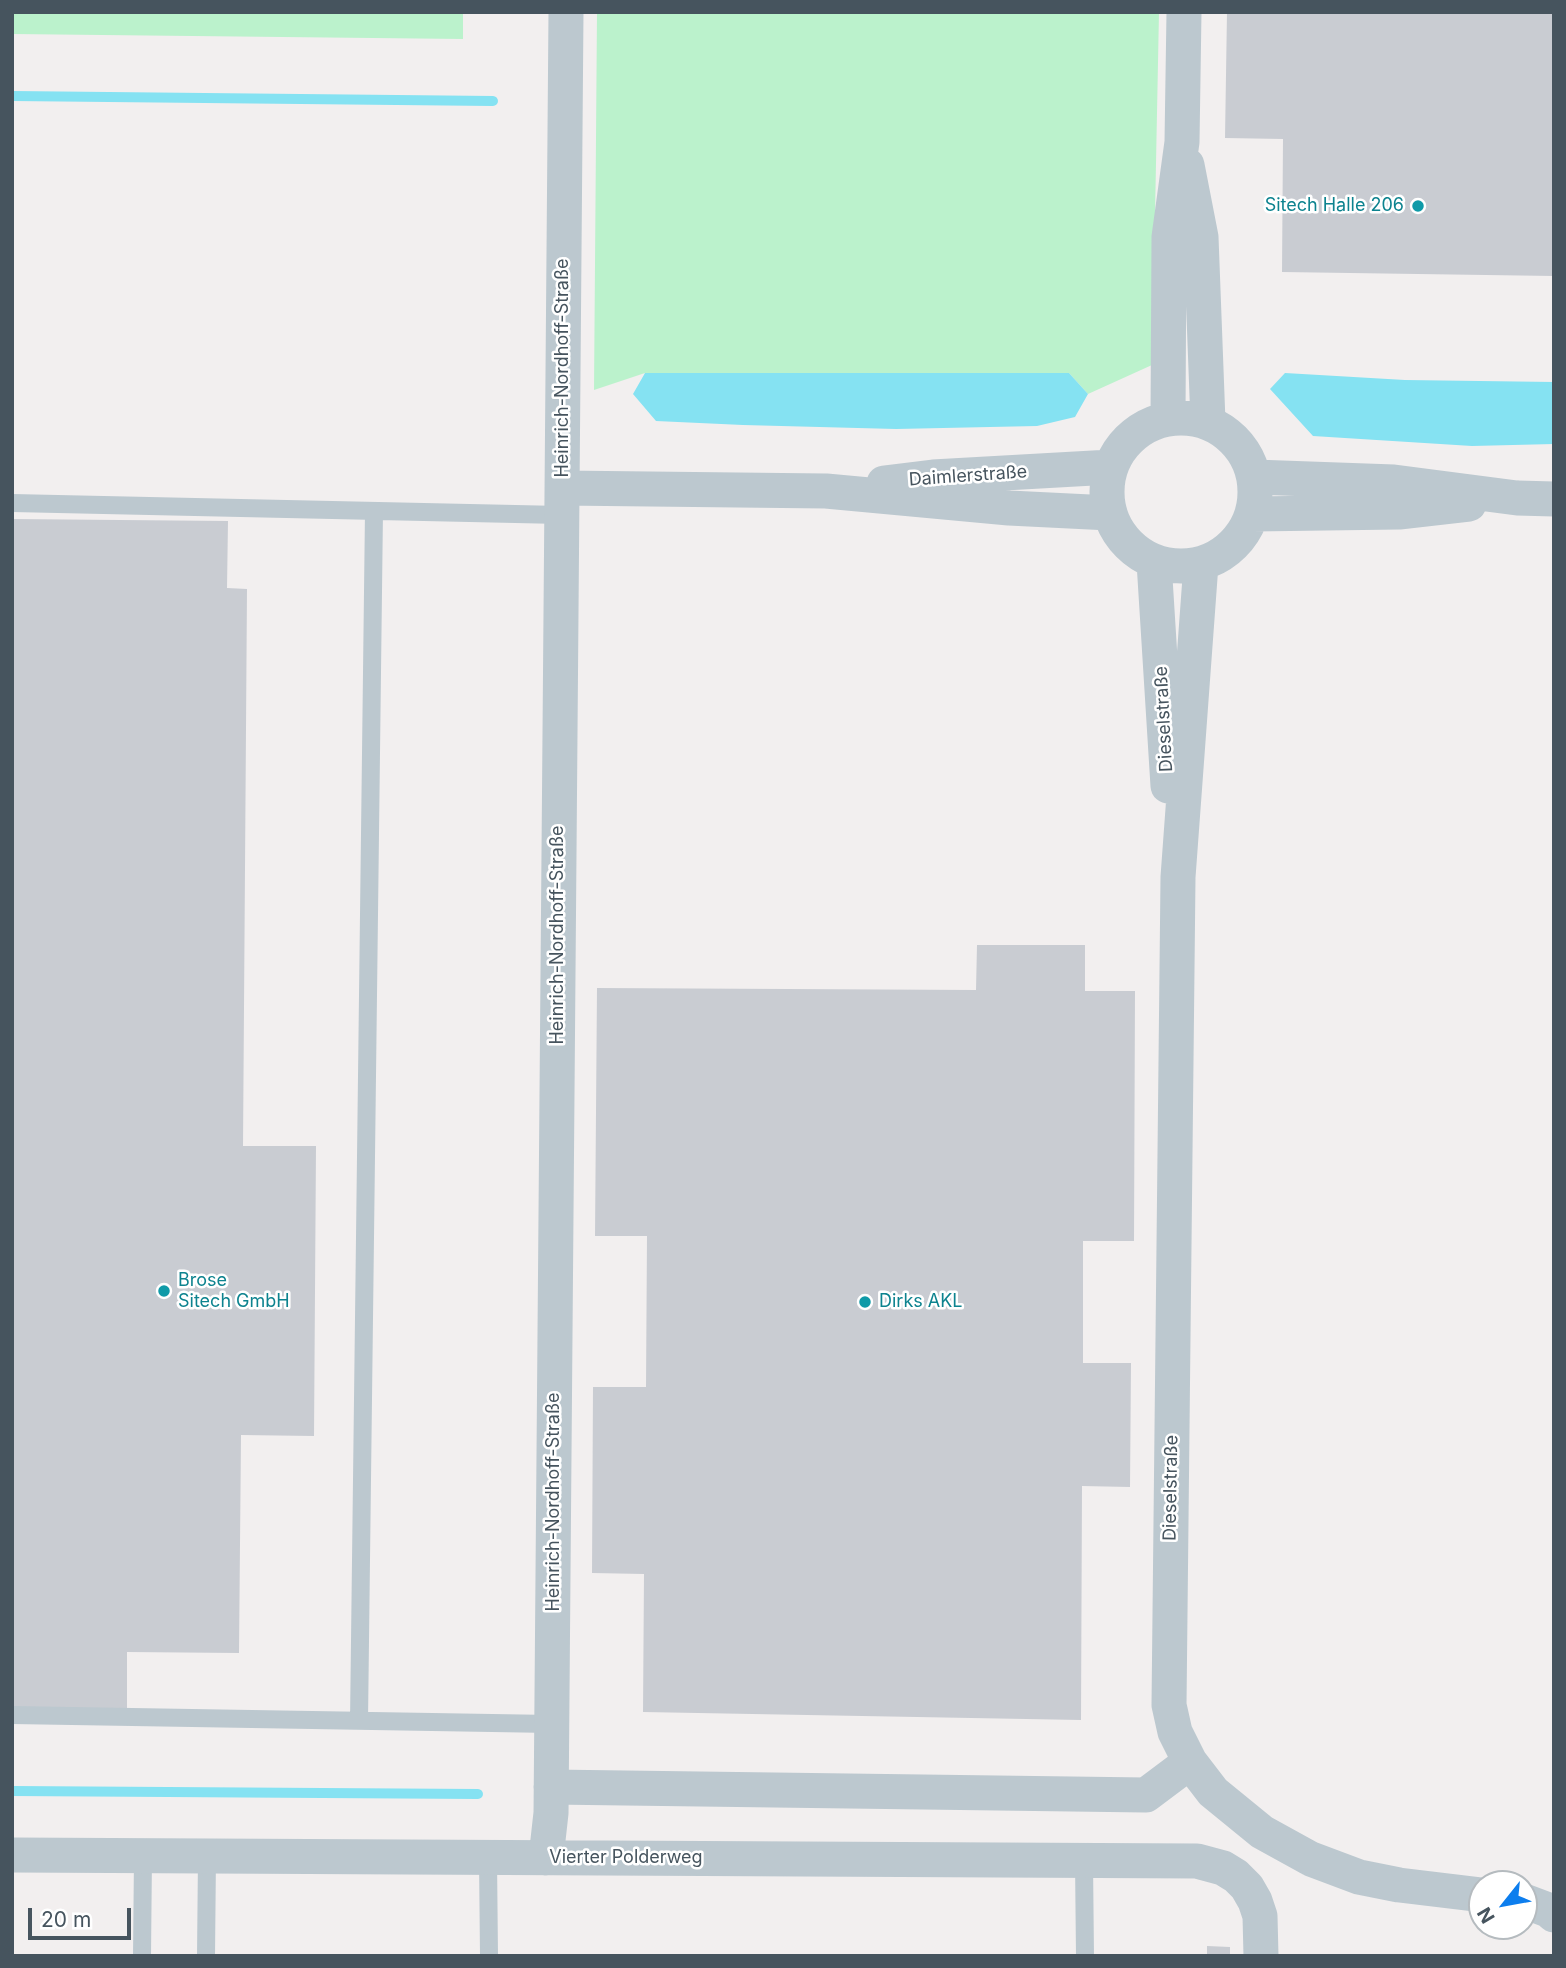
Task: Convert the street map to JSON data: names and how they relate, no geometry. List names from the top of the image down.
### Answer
{
  "streets": {
    "street": [
      "Heinrich-Nordhoff-Straße",
      "Daimlerstraße",
      "Dieselstraße",
      "Vierter Polderweg"
    ]
  },
  "crossings": [
    ["Heinrich-Nordhoff-Straße", "Daimlerstraße"],
    ["Heinrich-Nordhoff-Straße", "Vierter Polderweg"],
    ["Daimlerstraße", "Dieselstraße"]
  ],
  "places": ["Sitech Halle 206", "Brose Sitech GmbH", "Dirks AKL"],
  "scale_bar": "20 m",
  "north": "bottom left"
}
